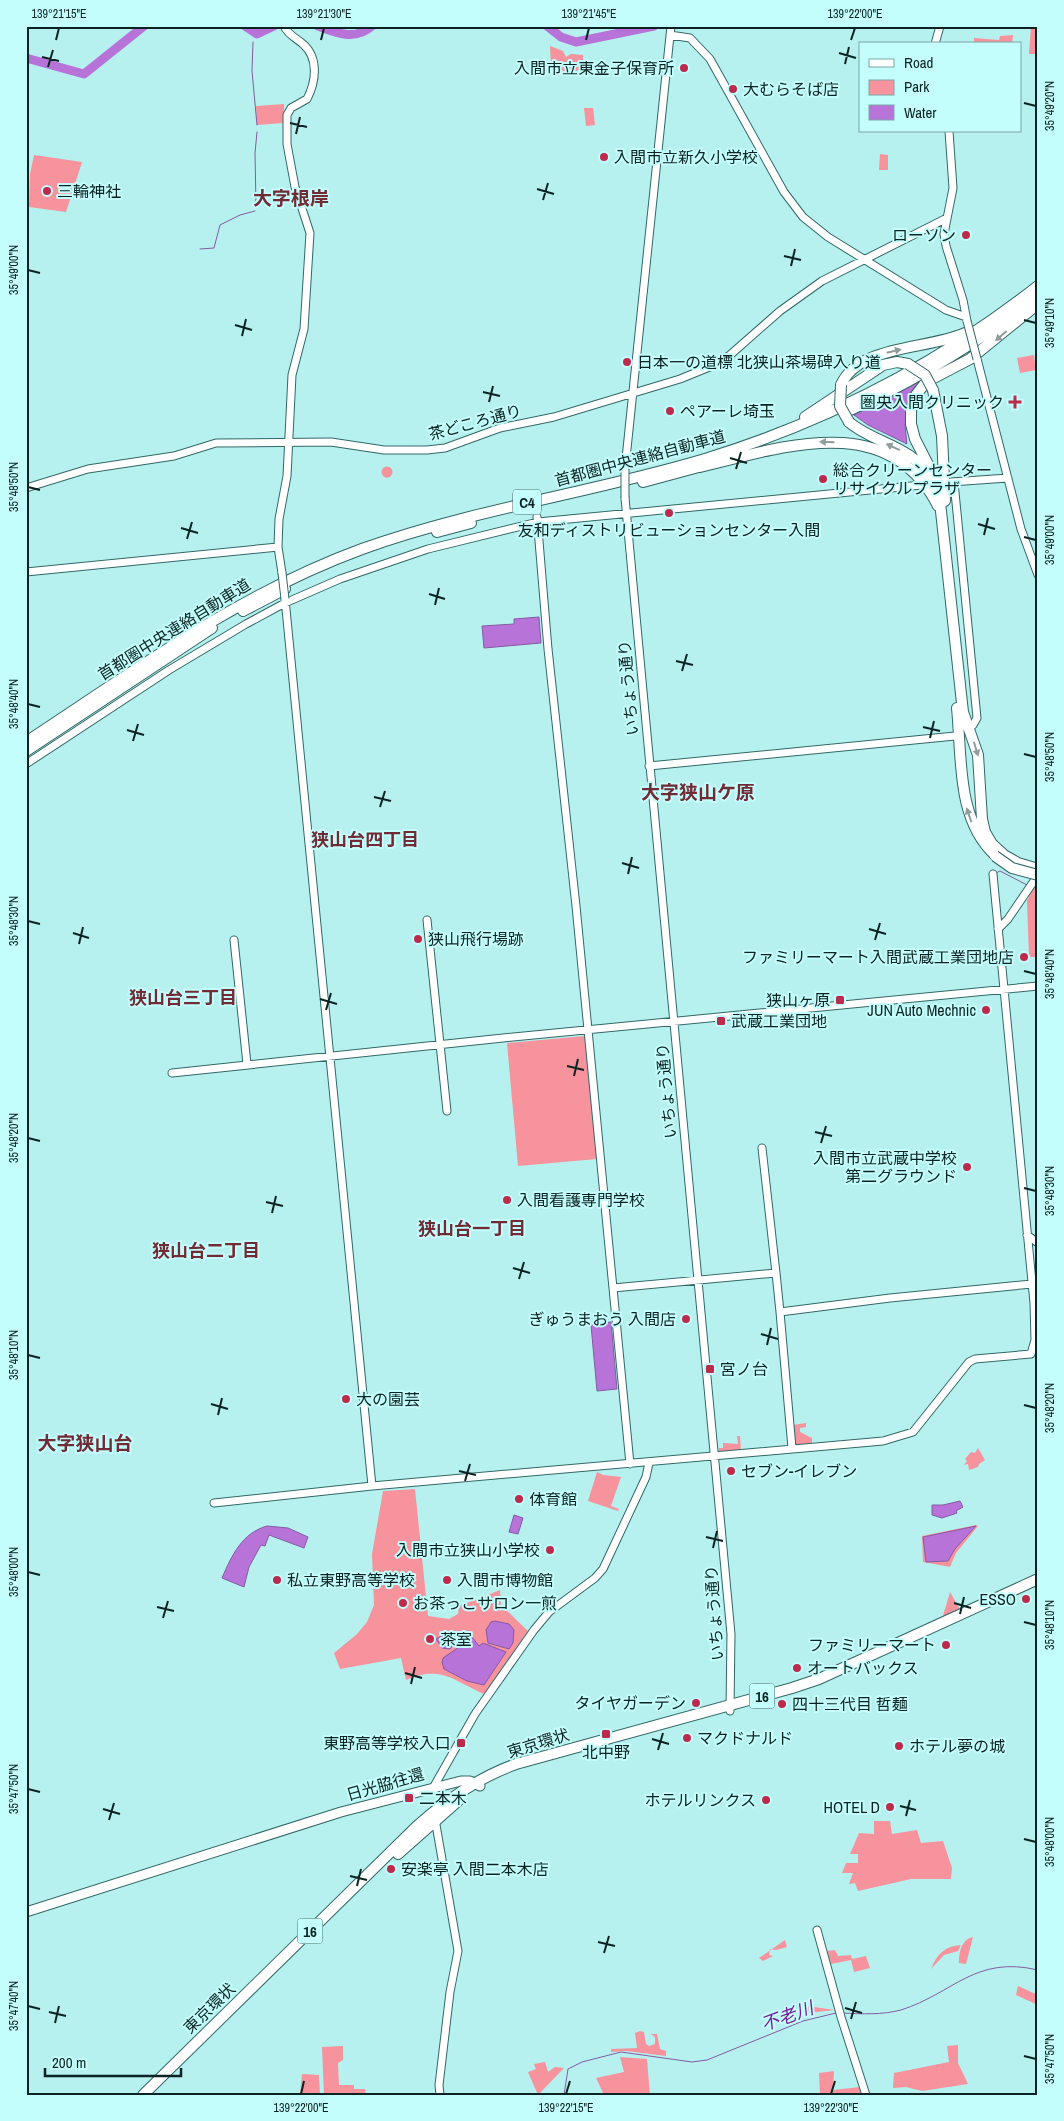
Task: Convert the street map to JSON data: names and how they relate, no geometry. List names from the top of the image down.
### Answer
{
  "streets": {
    "highway": [
      "首都圏中央連絡自動車道",
      "C4",
      "16",
      "東京環状"
    ],
    "main road": ["日光脇往還"],
    "street": ["茶どころ通り", "いちょう通り"]
  },
  "crossings": [
    ["茶どころ通り", "いちょう通り"],
    ["いちょう通り", "東京環状"]
  ],
  "districts": [
    "大字根岸",
    "大字狭山ケ原",
    "狭山台四丁目",
    "狭山台三丁目",
    "狭山台一丁目",
    "狭山台二丁目",
    "大字狭山台"
  ],
  "water": ["不老川"],
  "places": {
    "other": [
      "入間市立東金子保育所",
      "大むらそば店",
      "入間市立新久小学校",
      "三輪神社",
      "ローソン",
      "日本一の道標 北狭山茶場碑入り道",
      "ペアーレ埼玉",
      "総合クリーンセンター リサイクルプラザ",
      "友和ディストリビューションセンター入間",
      "狭山飛行場跡",
      "ファミリーマート入間武蔵工業団地店",
      "JUN Auto Mechnic",
      "入間市立武蔵中学校 第二グラウンド",
      "入間看護専門学校",
      "ぎゅうまおう 入間店",
      "大の園芸",
      "セブン-イレブン",
      "体育館",
      "入間市立狭山小学校",
      "私立東野高等学校",
      "入間市博物館",
      "ESSO",
      "お茶っこサロン一煎",
      "茶室",
      "ファミリーマート",
      "オートバックス",
      "タイヤガーデン",
      "四十三代目 哲麺",
      "マクドナルド",
      "ホテル夢の城",
      "ホテルリンクス",
      "HOTEL D",
      "安楽亭 入間二本木店"
    ],
    "health": ["圏央入間クリニック"],
    "transit": [
      "狭山ヶ原",
      "武蔵工業団地",
      "宮ノ台",
      "北中野",
      "東野高等学校入口",
      "二本木"
    ]
  },
  "legend": ["Road", "Park", "Water"],
  "scale_bar": "200 m",
  "coordinates": [
    "139°21'15\"E",
    "139°21'30\"E",
    "139°21'45\"E",
    "139°22'00\"E",
    "35°49'20\"N",
    "35°49'00\"N",
    "35°49'10\"N",
    "35°48'50\"N",
    "35°48'40\"N",
    "35°48'30\"N",
    "35°48'20\"N",
    "35°48'10\"N",
    "35°48'00\"N",
    "35°47'50\"N",
    "35°47'40\"N",
    "139°22'15\"E",
    "139°22'30\"E"
  ]
}
